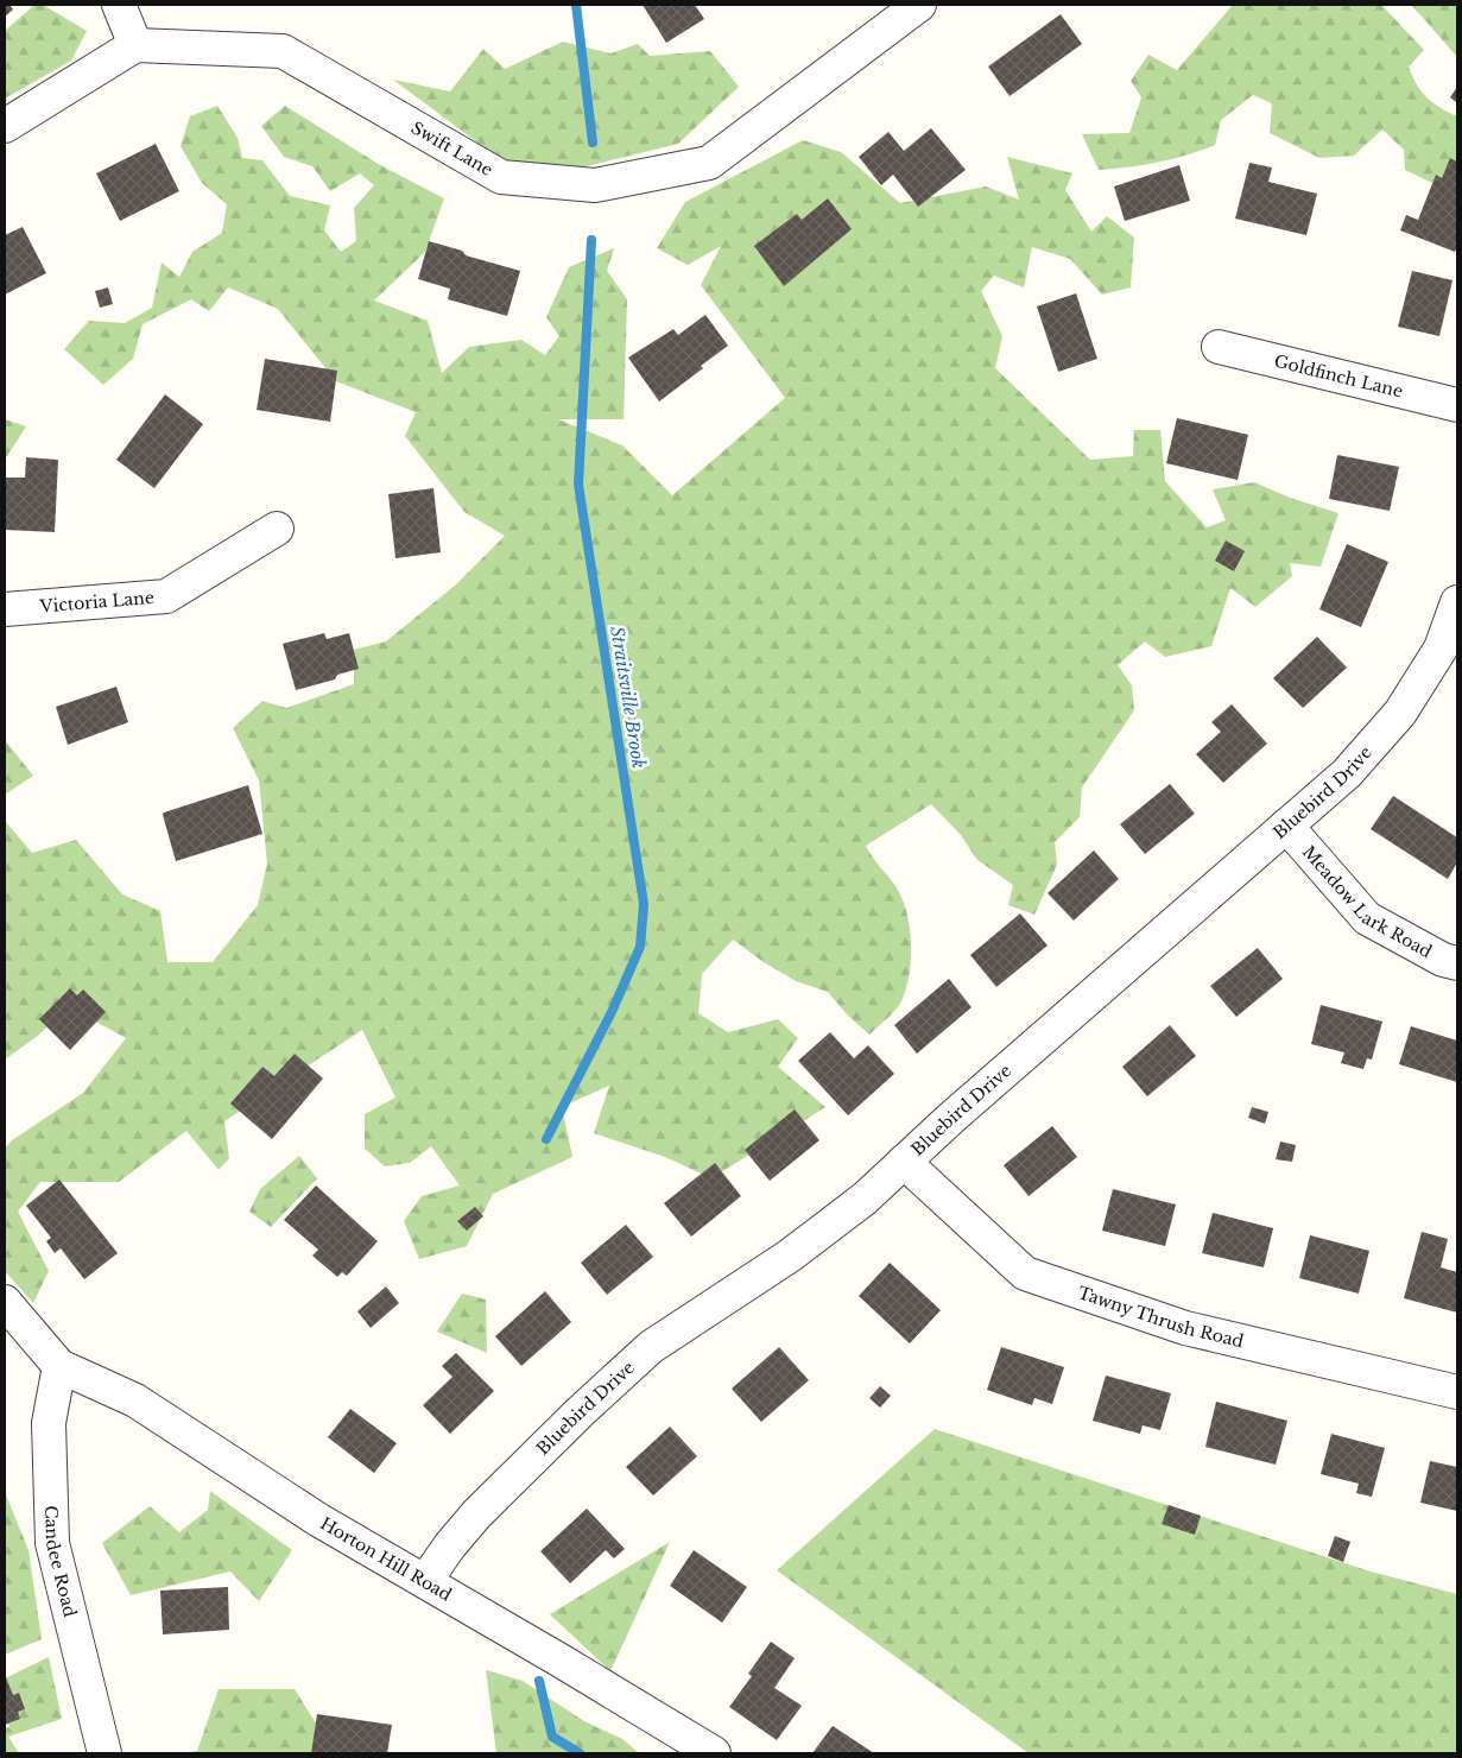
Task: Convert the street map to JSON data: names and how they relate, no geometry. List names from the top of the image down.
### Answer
{
  "streets": {
    "street": [
      "Swift Lane",
      "Goldfinch Lane",
      "Victoria Lane",
      "Bluebird Drive",
      "Meadow Lark Road",
      "Tawny Thrush Road",
      "Horton Hill Road",
      "Candee Road"
    ]
  },
  "crossings": [
    ["Bluebird Drive", "Meadow Lark Road"],
    ["Bluebird Drive", "Tawny Thrush Road"],
    ["Bluebird Drive", "Horton Hill Road"],
    ["Horton Hill Road", "Candee Road"]
  ],
  "water": ["Straitsville Brook"]
}
